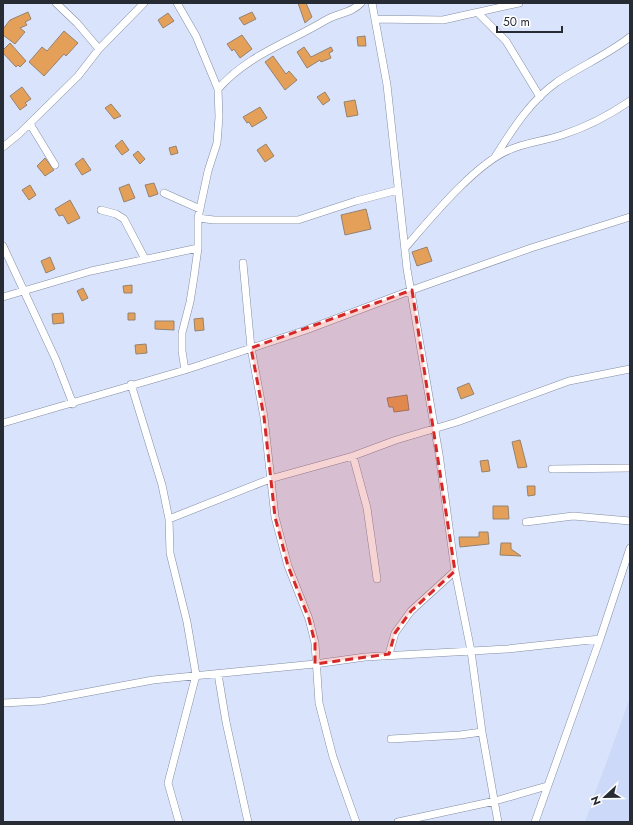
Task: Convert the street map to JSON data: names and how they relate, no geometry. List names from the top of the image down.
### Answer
{
  "scale_bar": "50 m",
  "north": "left"
}
